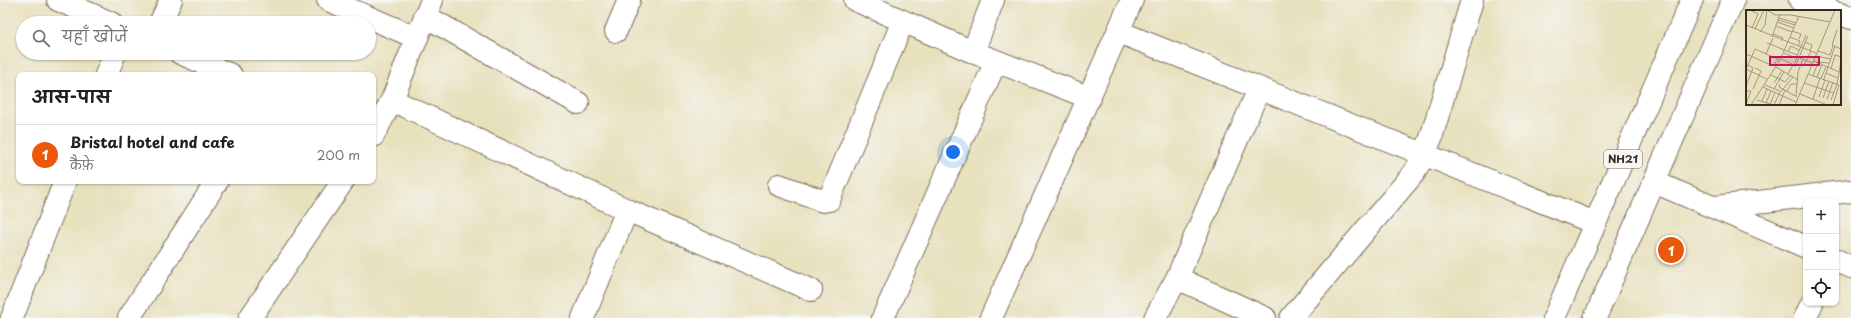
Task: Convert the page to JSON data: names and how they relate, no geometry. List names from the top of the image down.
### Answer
{
  "streets": {
    "main road": ["NH21"]
  },
  "page": {
    "search": "यहाँ खोजें",
    "heading": "आस-पास",
    "list": [
      {
        "mark": "1",
        "name": "Bristal hotel and cafe",
        "note": "कैफ़े",
        "value": "200 m"
      }
    ],
    "map_buttons": ["+", "−"],
    "pins": "1"
  }
}
